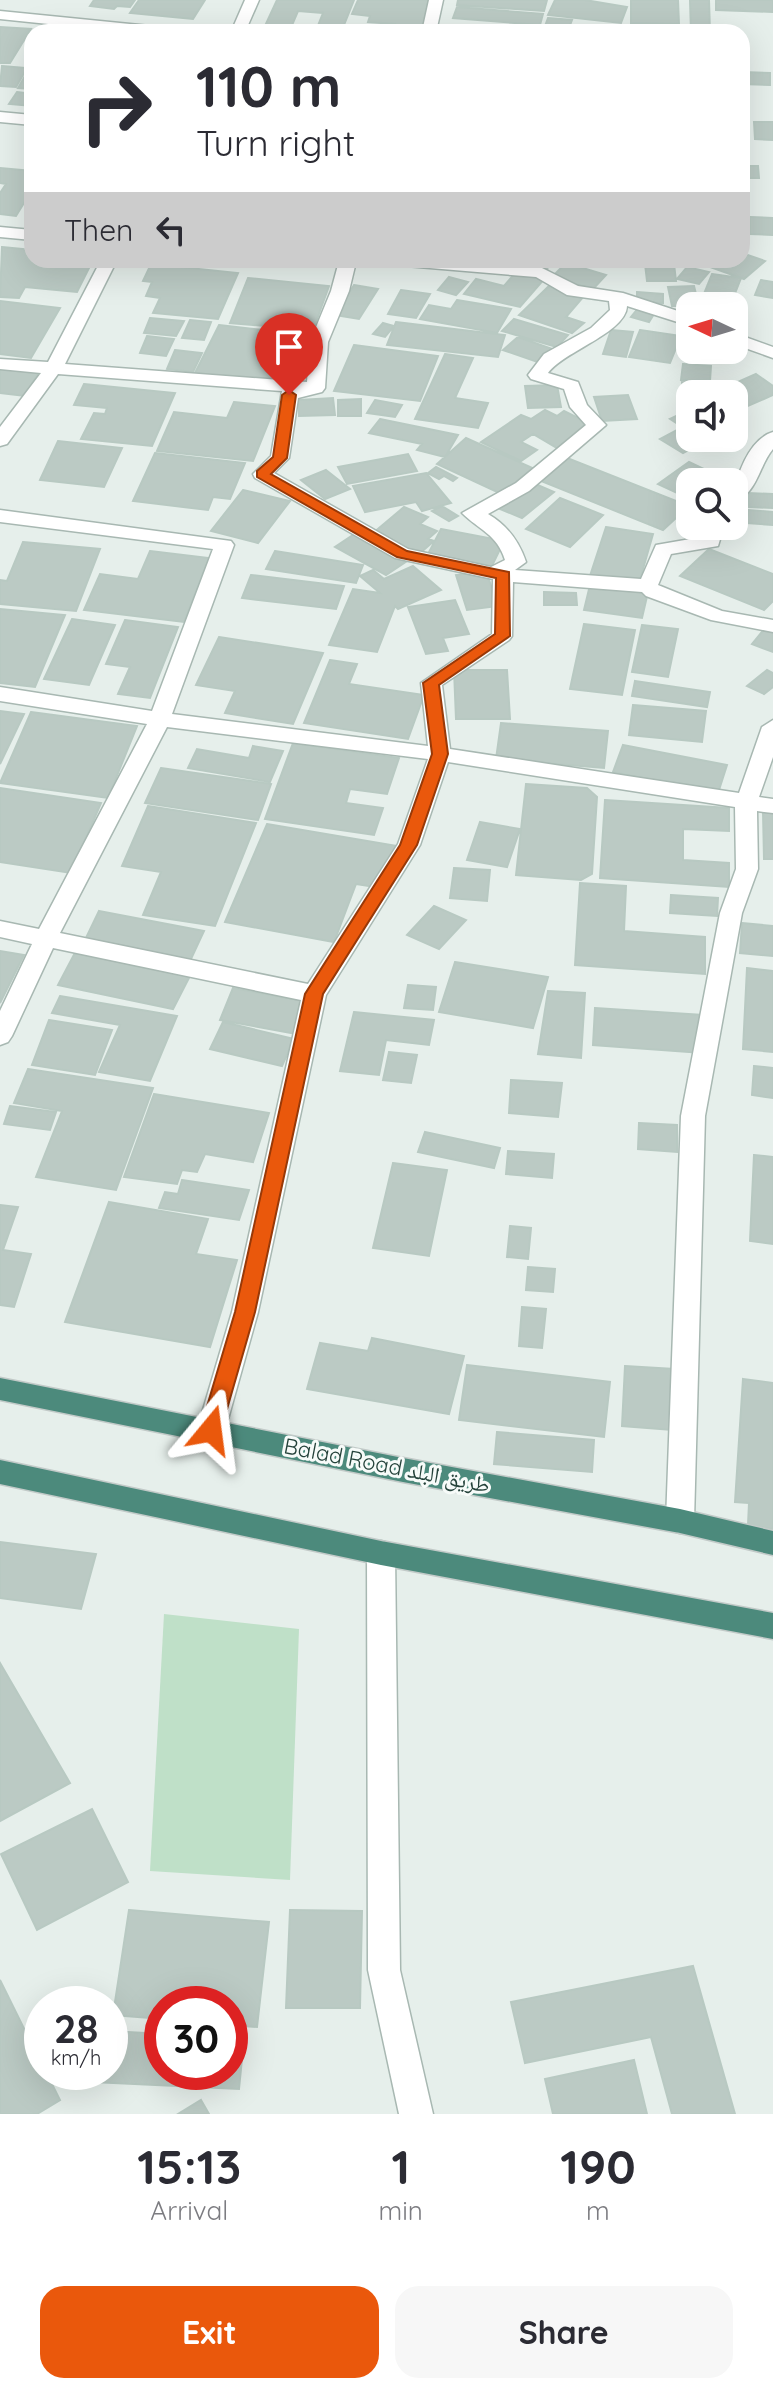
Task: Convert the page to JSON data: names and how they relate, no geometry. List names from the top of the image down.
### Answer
{
  "streets": {
    "highway": ["Balad Road طريق البلد"]
  },
  "north": "left",
  "page": {
    "turn": ["110 m", "Turn right"],
    "then": "Then",
    "speed": "28 km/h",
    "limit": "30",
    "eta": [
      "15:13",
      "Arrival",
      "1",
      "min",
      "190",
      "m"
    ],
    "buttons": ["Exit", "Share"]
  }
}
